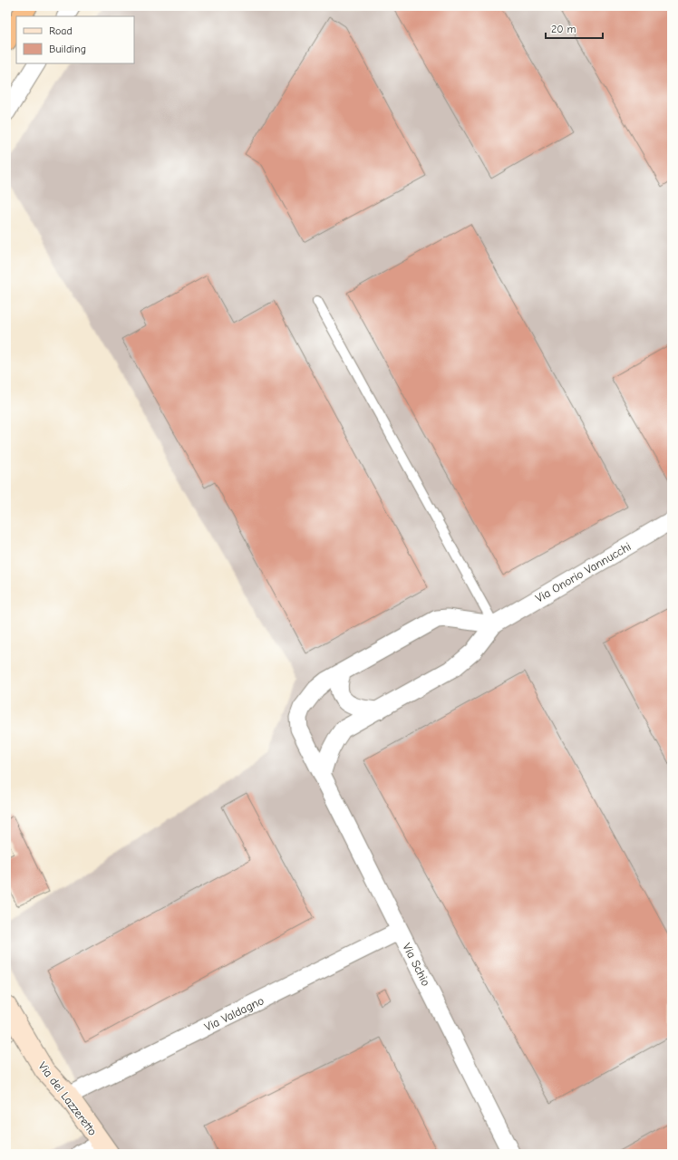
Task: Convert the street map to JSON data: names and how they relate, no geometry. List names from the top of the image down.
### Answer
{
  "streets": {
    "street": [
      "Via Onorio Vannucchi",
      "Via Schio",
      "Via Valdagno",
      "Via del Lazzeretto"
    ]
  },
  "crossings": [
    ["Via Onorio Vannucchi", "Via Schio"],
    ["Via Schio", "Via Valdagno"],
    ["Via Valdagno", "Via del Lazzeretto"]
  ],
  "legend": ["Road", "Building"],
  "scale_bar": "20 m"
}
